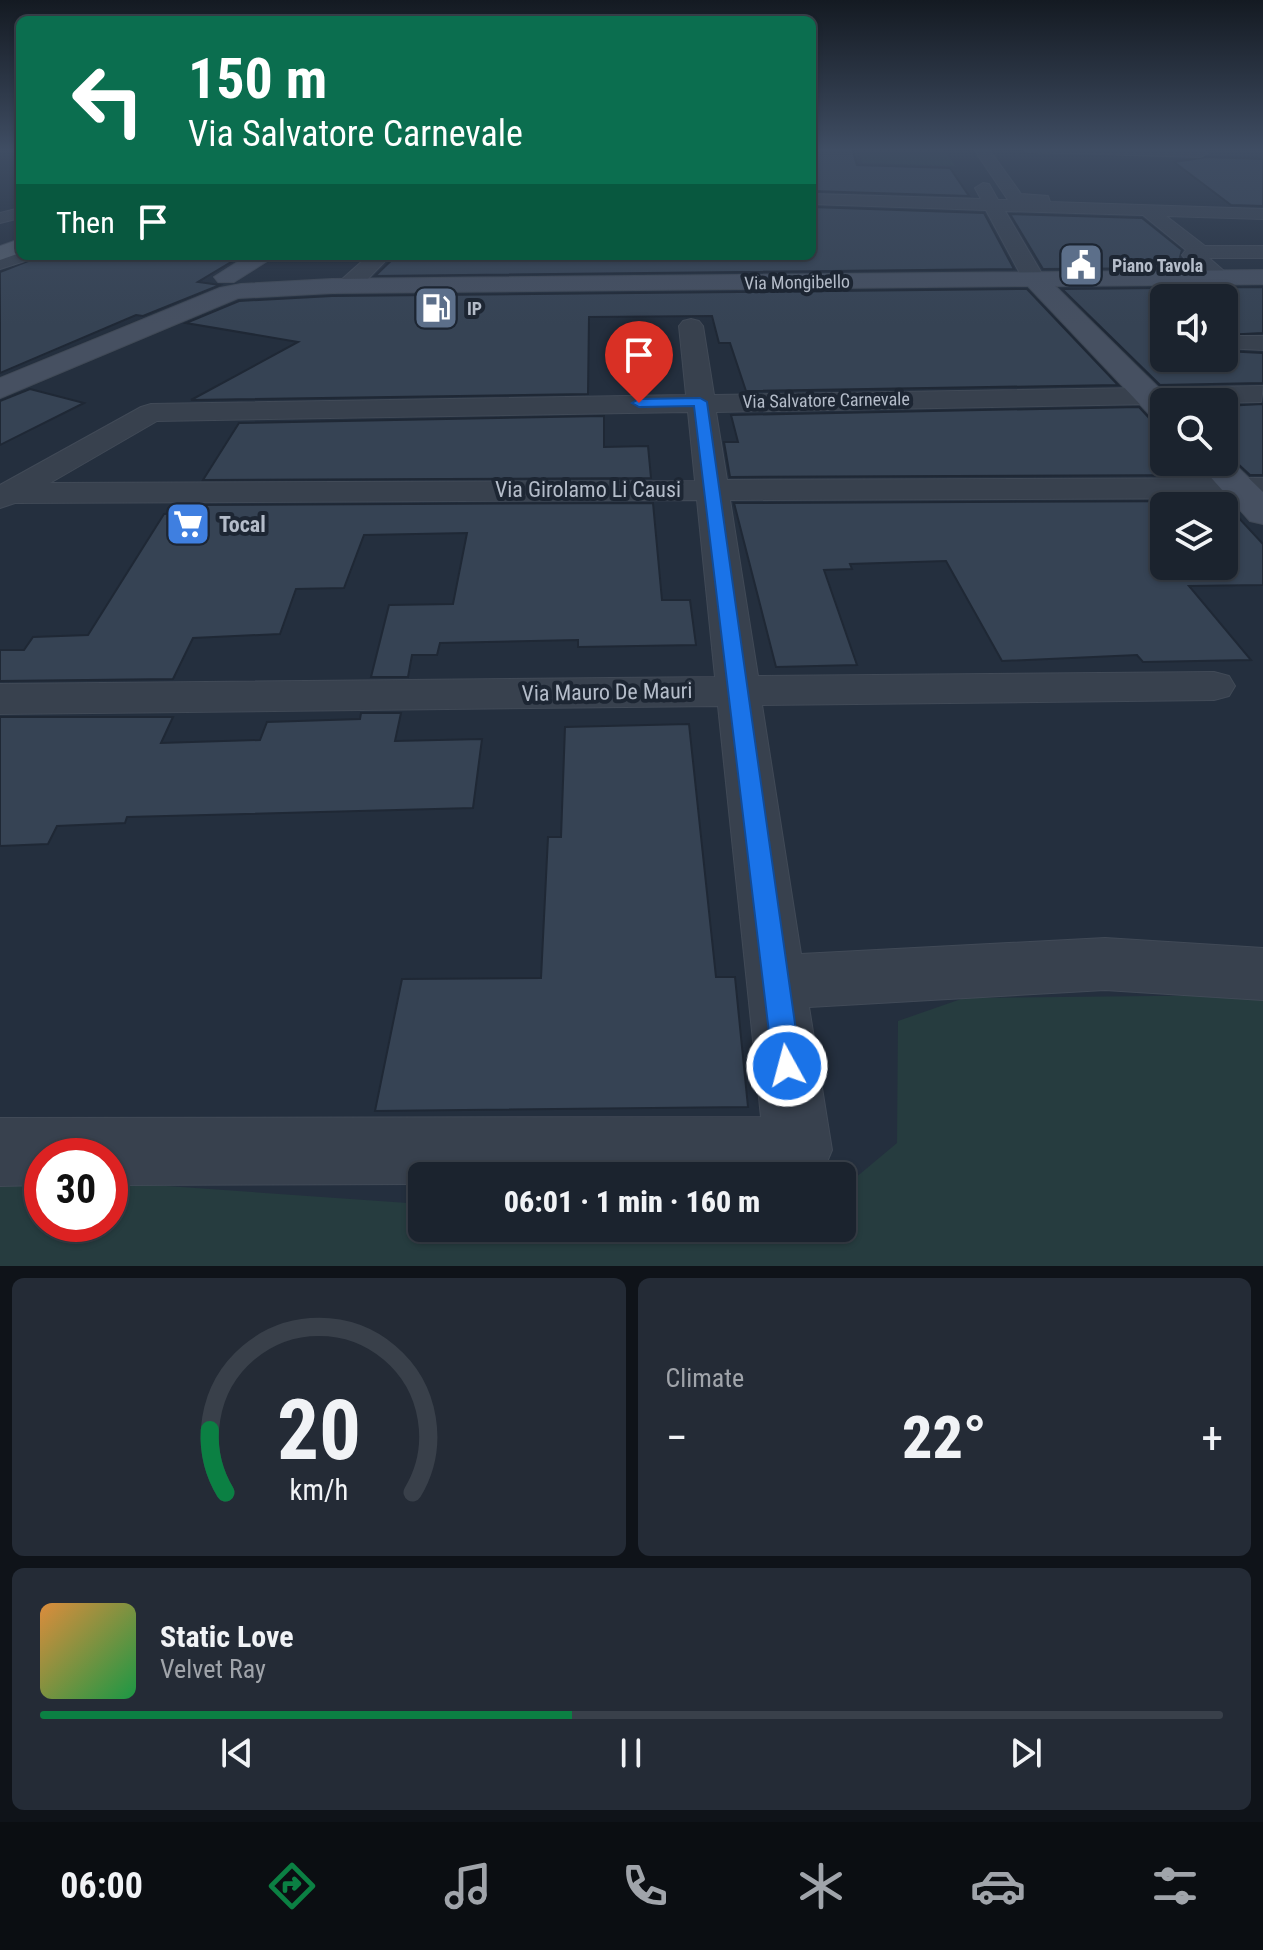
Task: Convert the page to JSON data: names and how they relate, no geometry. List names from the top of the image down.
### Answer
{
  "streets": {
    "street": [
      "Via Mongibello",
      "Via Salvatore Carnevale",
      "Via Girolamo Li Causi",
      "Via Mauro De Mauri"
    ]
  },
  "crossings": [
    ["Via Salvatore Carnevale", "Via Girolamo Li Causi"]
  ],
  "places": {
    "public building": ["Piano Tavola"],
    "fuel station": ["IP"],
    "supermarket": ["Tocal"]
  },
  "page": {
    "turn": ["150 m", "Via Salvatore Carnevale"],
    "then": "Then",
    "limit": "30",
    "trip": "06:01 · 1 min · 160 m",
    "tile": "Climate",
    "heat": ["−", "22°", "+"],
    "song": ["Static Love", "Velvet Ray"],
    "tabs": "06:00",
    "gauge": ["20", "km/h"]
  }
}
